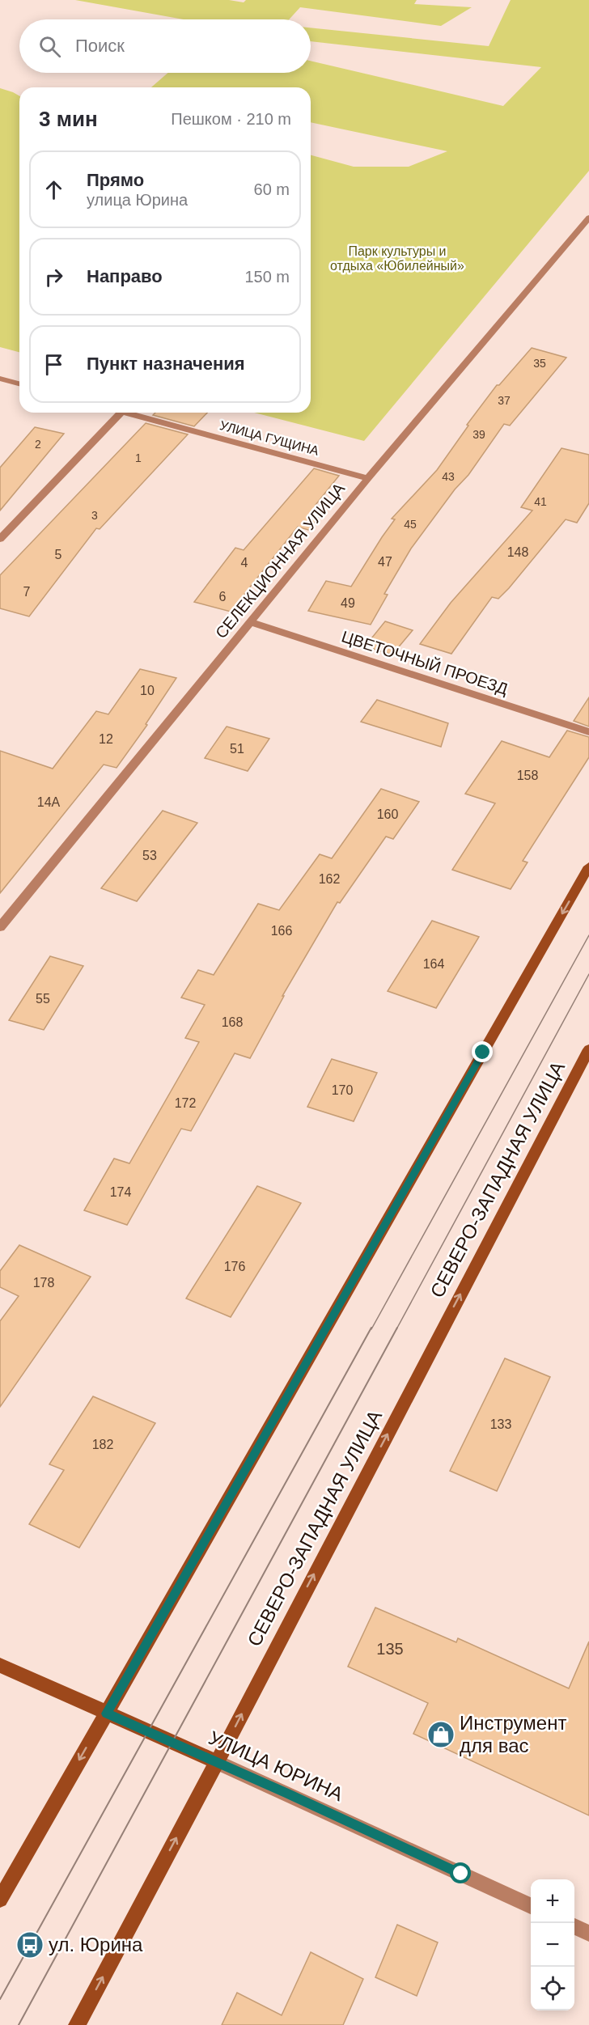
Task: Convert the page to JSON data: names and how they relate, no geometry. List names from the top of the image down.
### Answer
{
  "streets": {
    "main road": ["СЕВЕРО-ЗАПАДНАЯ УЛИЦА", "УЛИЦА ЮРИНА"],
    "street": ["УЛИЦА ГУЩИНА", "СЕЛЕКЦИОННАЯ УЛИЦА", "ЦВЕТОЧНЫЙ ПРОЕЗД"]
  },
  "crossings": [
    ["УЛИЦА ГУЩИНА", "СЕЛЕКЦИОННАЯ УЛИЦА"],
    ["СЕЛЕКЦИОННАЯ УЛИЦА", "ЦВЕТОЧНЫЙ ПРОЕЗД"],
    ["СЕВЕРО-ЗАПАДНАЯ УЛИЦА", "УЛИЦА ЮРИНА"]
  ],
  "parks": ["Парк культуры и отдыха «Юбилейный»"],
  "places": {
    "shop": ["Инструмент для вас"],
    "bus stop": ["ул. Юрина"]
  },
  "house_numbers": [
    "35",
    "37",
    "39",
    "2",
    "1",
    "43",
    "41",
    "3",
    "45",
    "148",
    "5",
    "47",
    "4",
    "7",
    "6",
    "49",
    "10",
    "12",
    "51",
    "158",
    "14А",
    "160",
    "53",
    "162",
    "166",
    "164",
    "55",
    "168",
    "170",
    "172",
    "174",
    "176",
    "178",
    "133",
    "182",
    "135"
  ],
  "page": {
    "search": "Поиск",
    "heading": ["3 мин", "Пешком · 210 m"],
    "list": [
      ["Прямо", "улица Юрина", "60 m"],
      ["Направо", "150 m"],
      "Пункт назначения"
    ],
    "map_buttons": ["+", "−"]
  }
}
